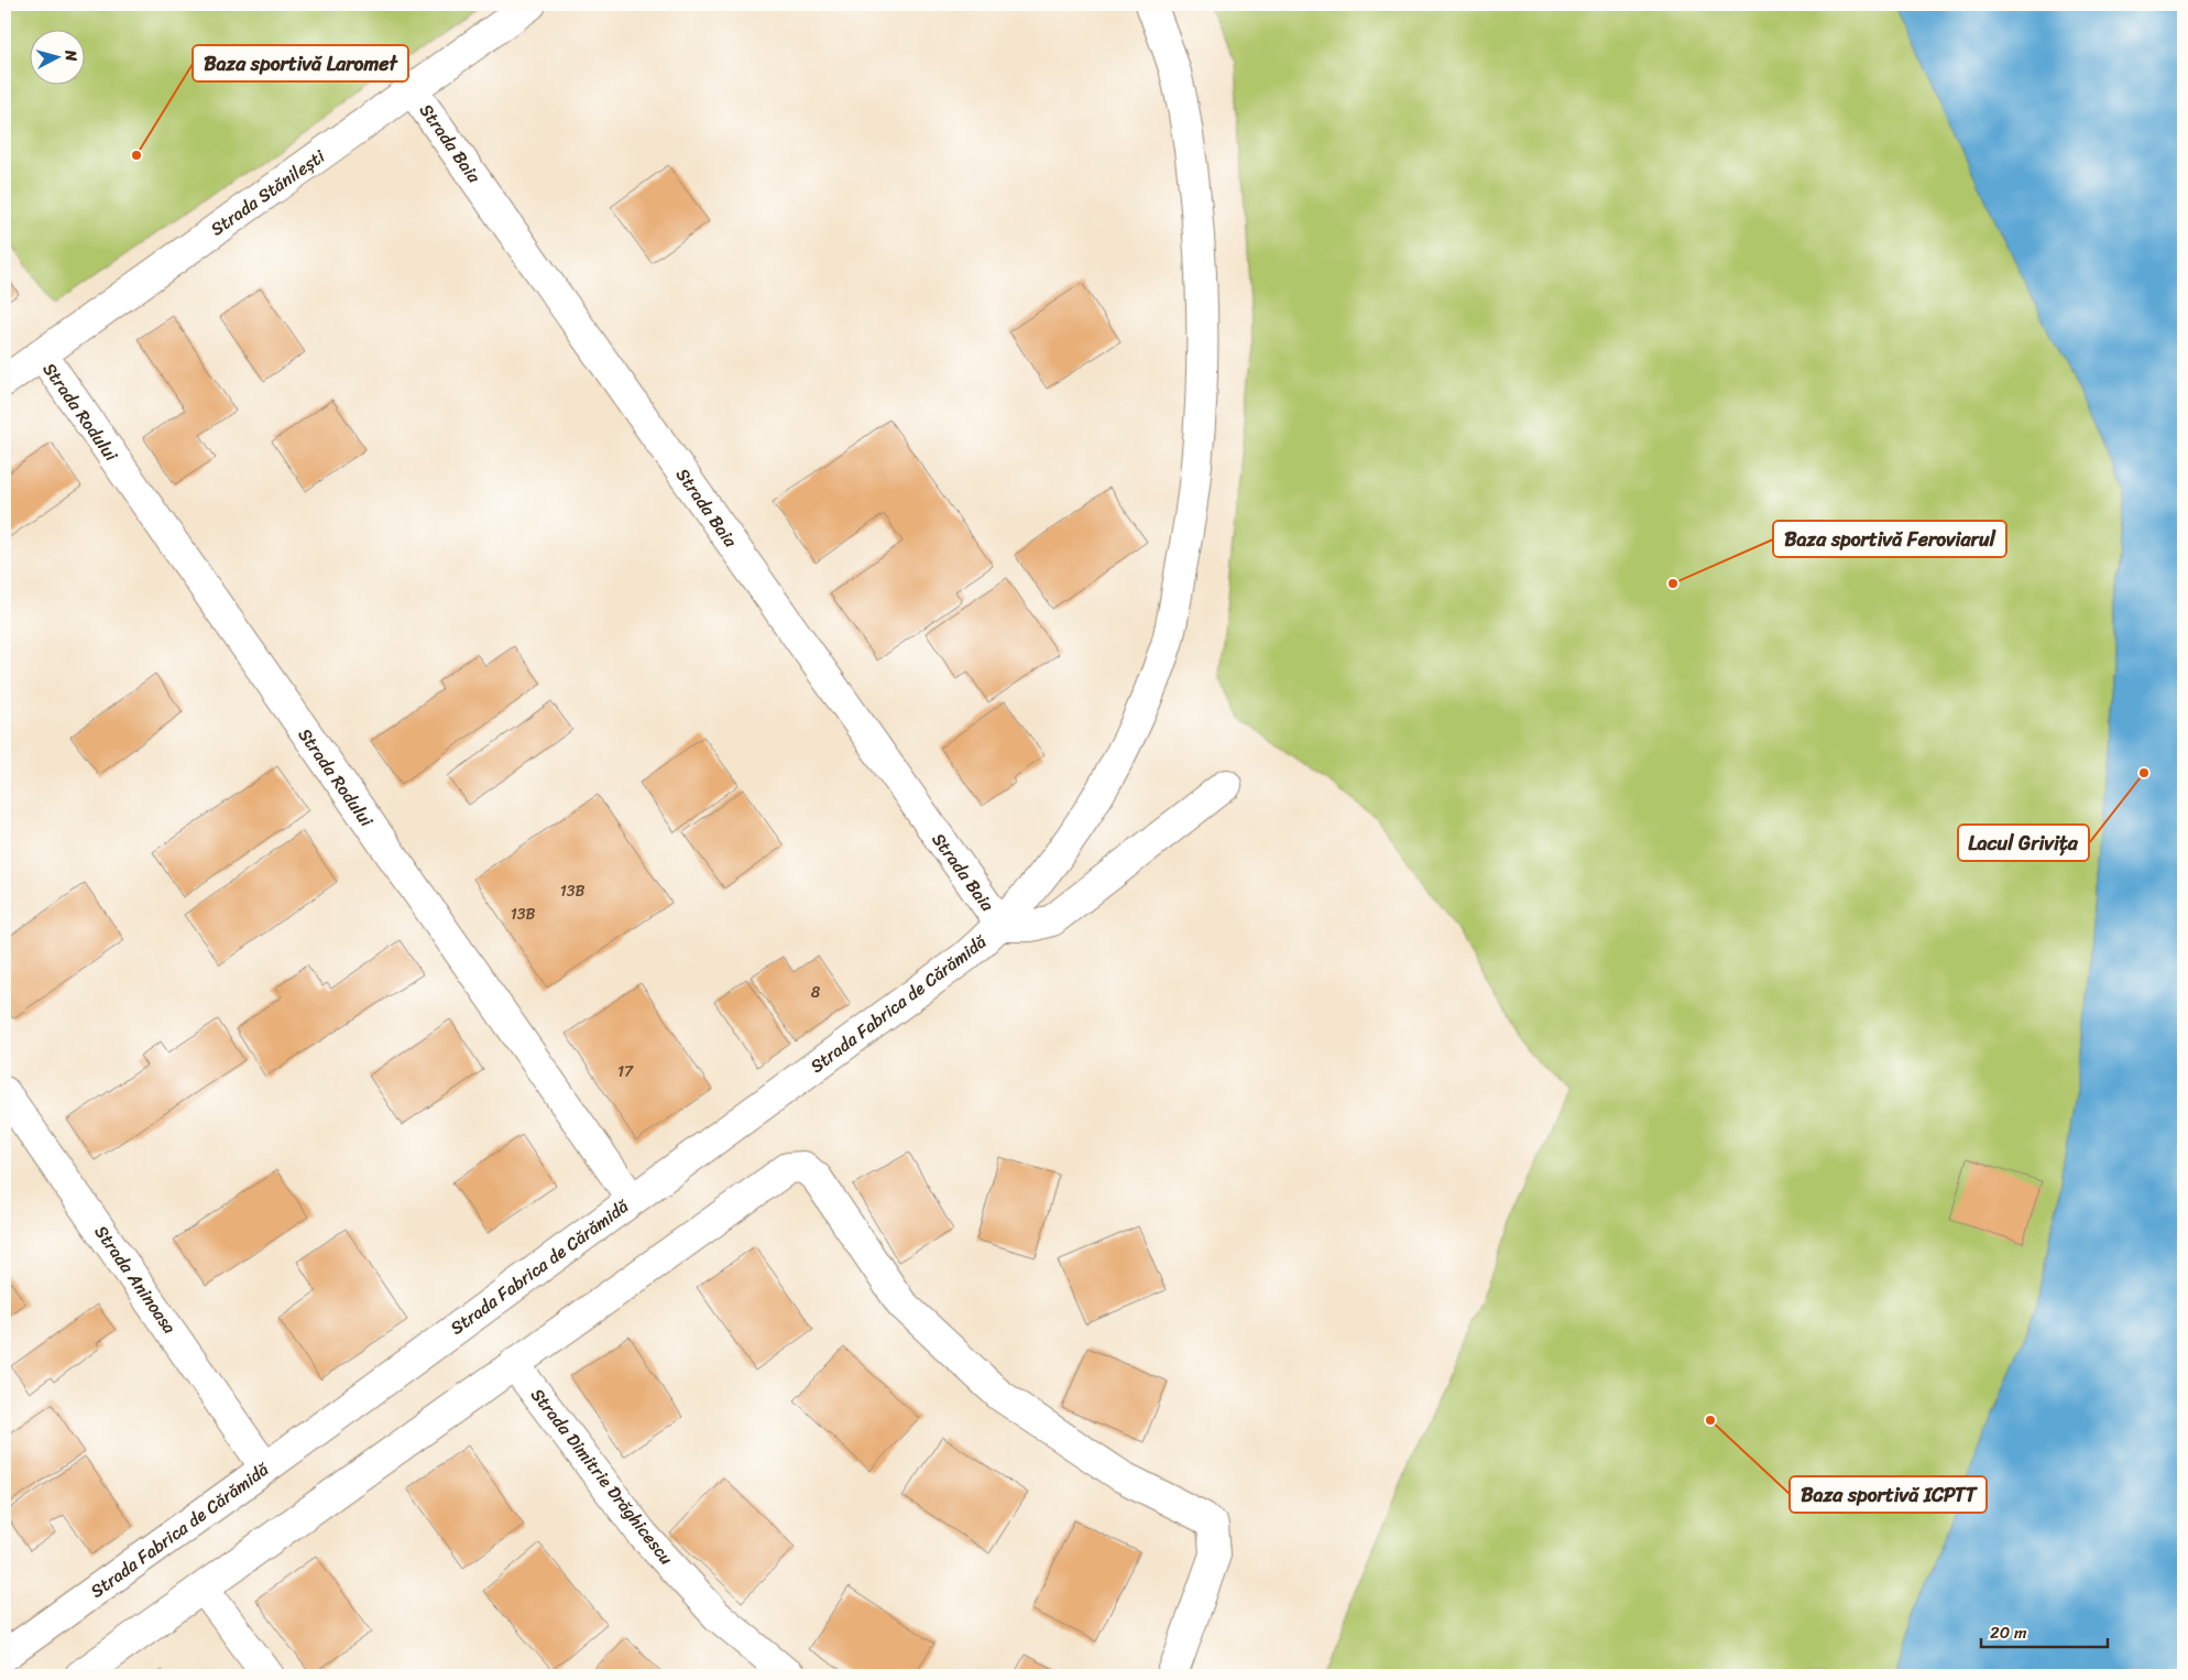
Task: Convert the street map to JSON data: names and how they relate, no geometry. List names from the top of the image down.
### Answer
{
  "streets": {
    "street": [
      "Strada Baia",
      "Strada Stănilești",
      "Strada Rodului",
      "Strada Fabrica de Cărămidă",
      "Strada Aninoasa",
      "Strada Dimitrie Drăghicescu"
    ]
  },
  "crossings": [
    ["Strada Baia", "Strada Stănilești"],
    ["Strada Baia", "Strada Fabrica de Cărămidă"],
    ["Strada Stănilești", "Strada Rodului"],
    ["Strada Rodului", "Strada Fabrica de Cărămidă"],
    ["Strada Fabrica de Cărămidă", "Strada Aninoasa"]
  ],
  "places": [
    "Baza sportivă Laromet",
    "Baza sportivă Feroviarul",
    "Lacul Grivița",
    "Baza sportivă ICPTT"
  ],
  "house_numbers": [
    "13B",
    "13B",
    "8",
    "17"
  ],
  "scale_bar": "20 m",
  "north": "right"
}
